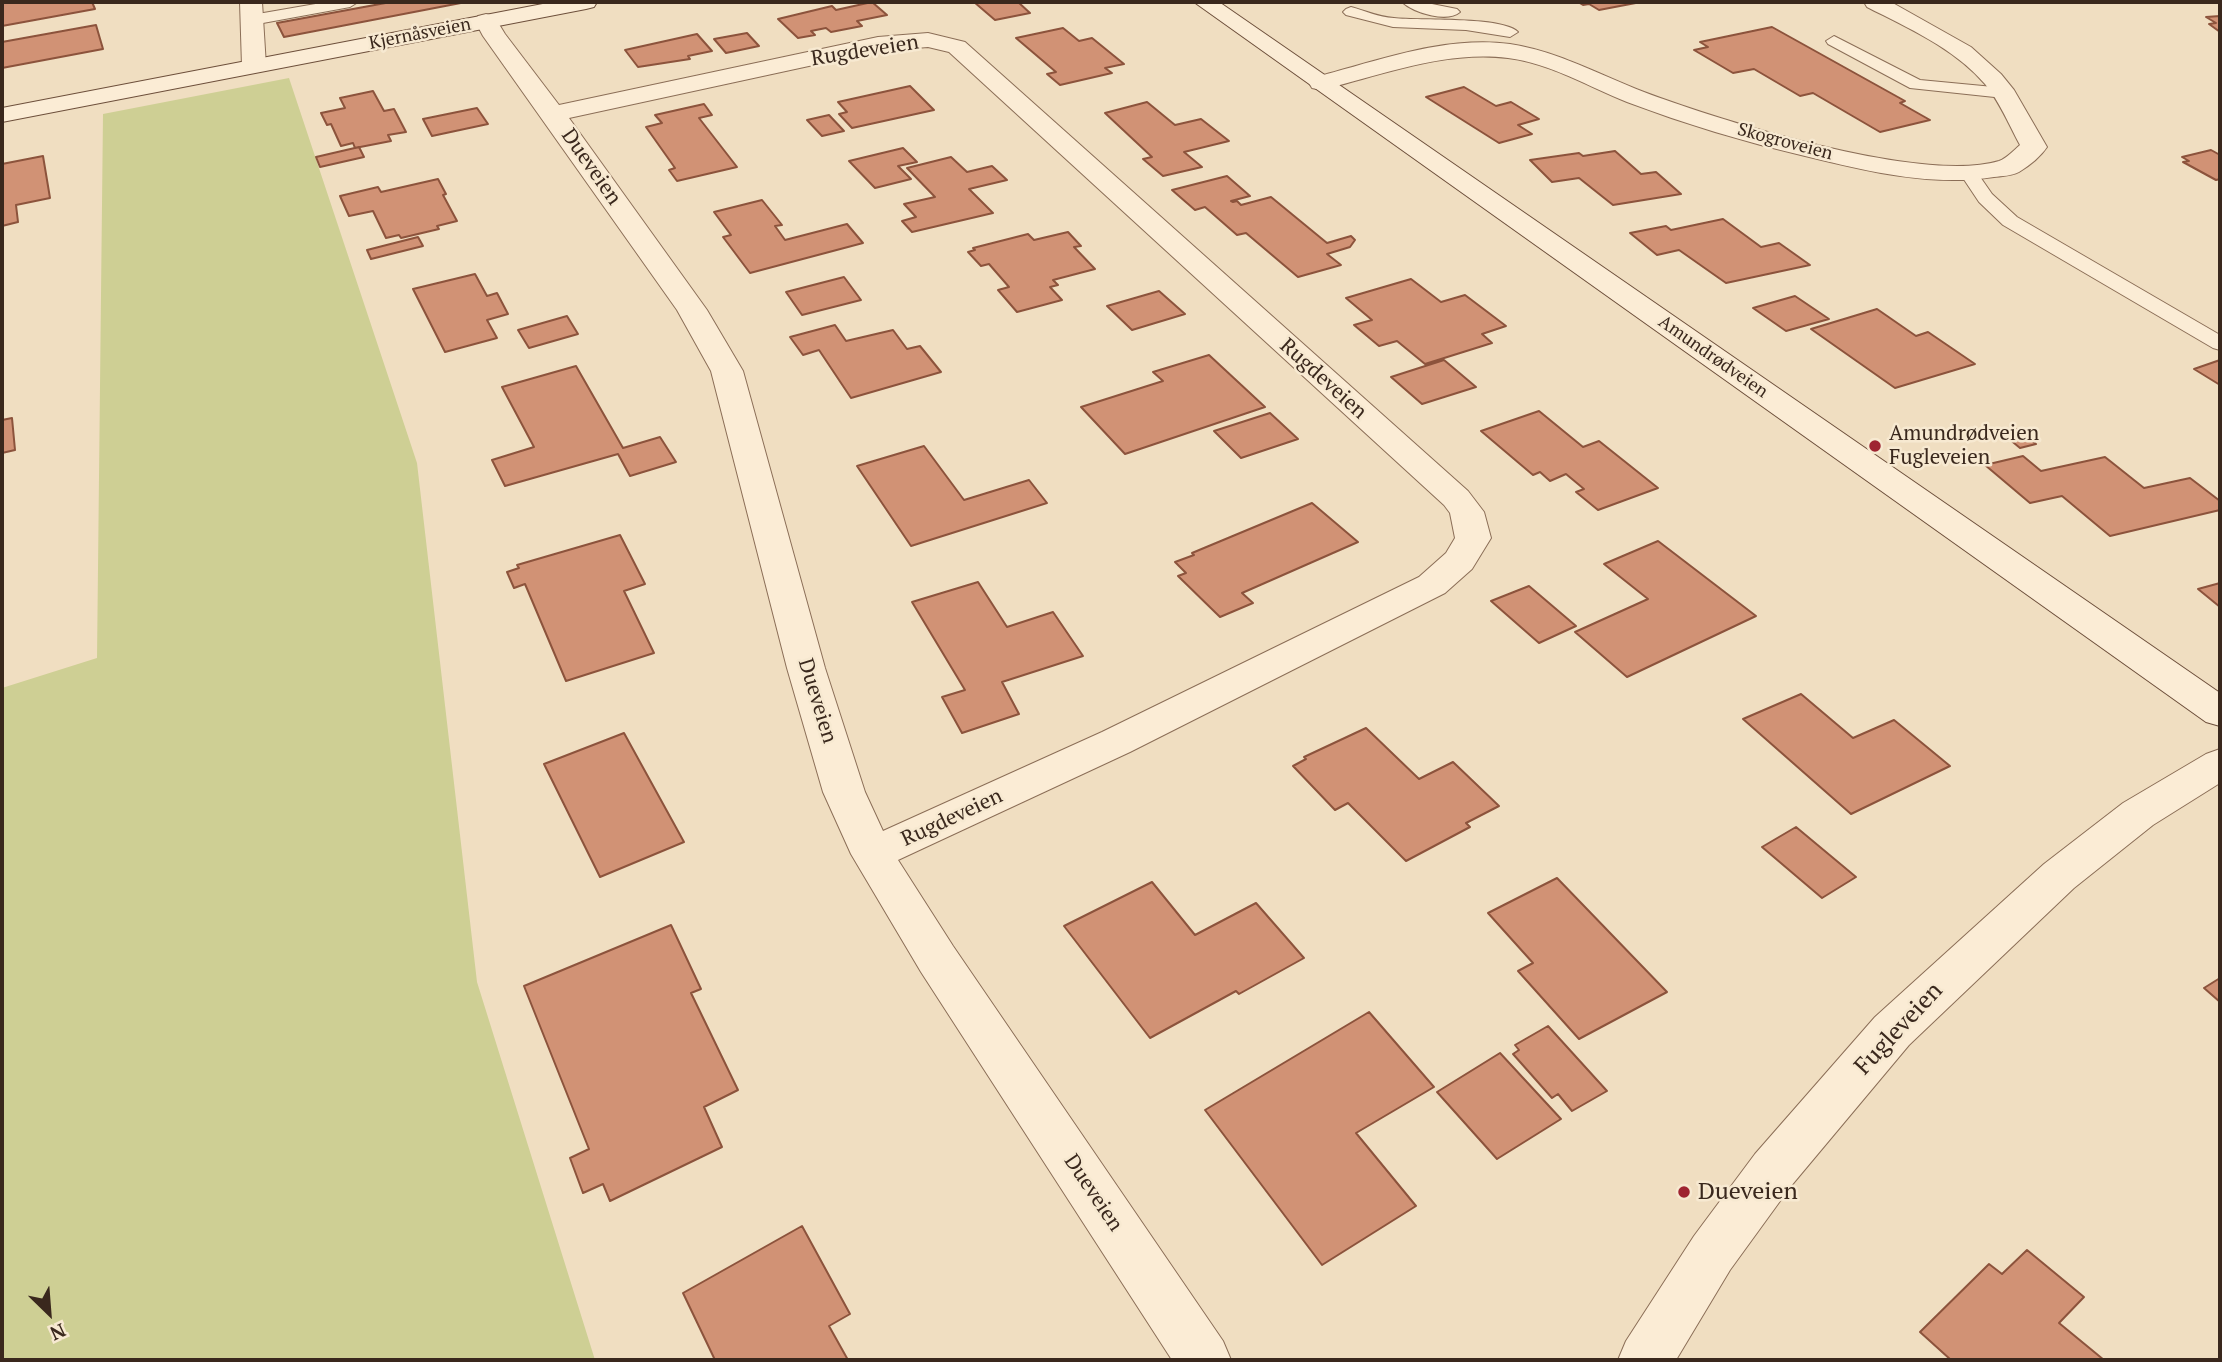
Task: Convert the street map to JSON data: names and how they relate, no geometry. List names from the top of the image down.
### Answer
{
  "streets": {
    "street": [
      "Kjernåsveien",
      "Rugdeveien",
      "Skogroveien",
      "Dueveien",
      "Amundrødveien",
      "Fugleveien"
    ]
  },
  "crossings": [
    ["Kjernåsveien", "Dueveien"],
    ["Rugdeveien", "Dueveien"],
    ["Skogroveien", "Amundrødveien"]
  ],
  "places": ["Amundrødveien Fugleveien", "Dueveien"],
  "north": "bottom right"
}
